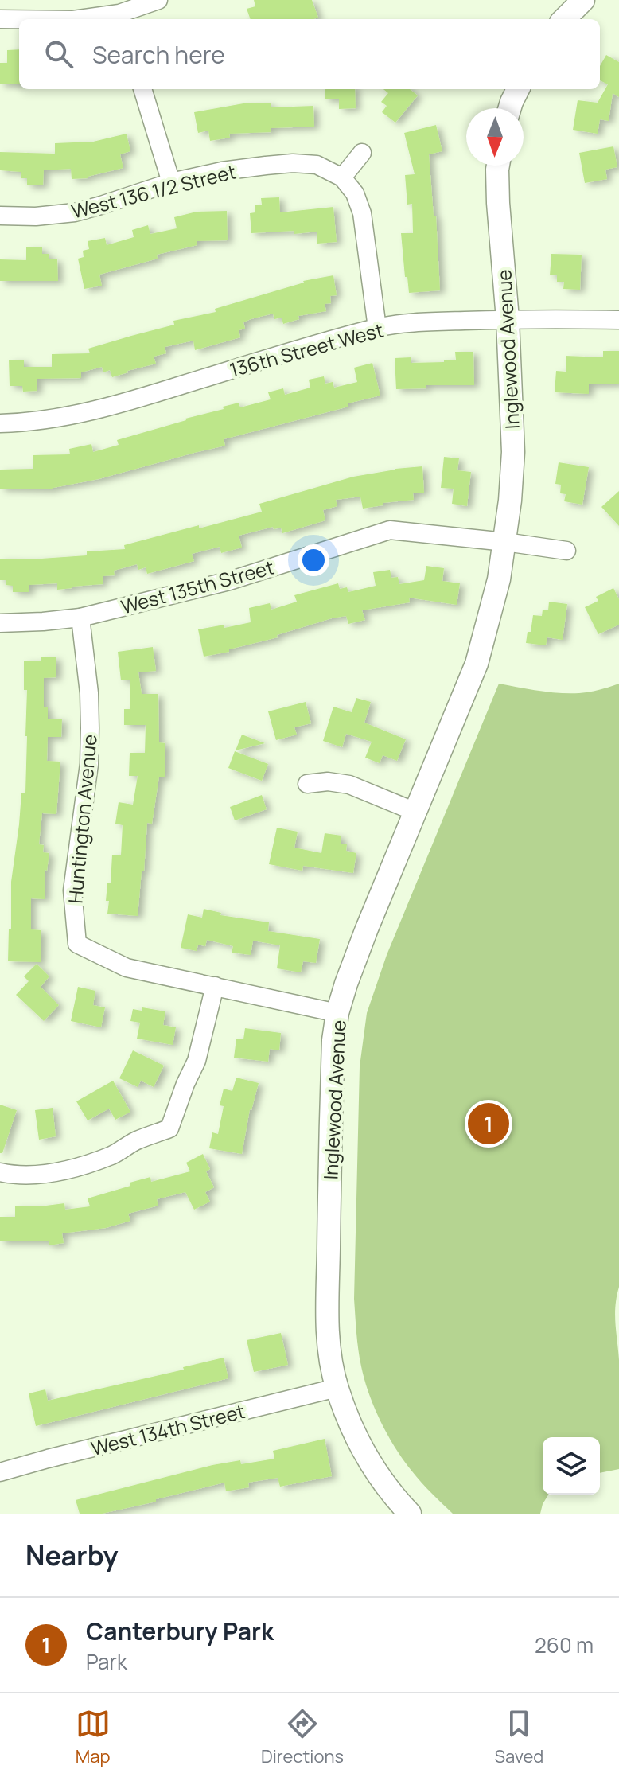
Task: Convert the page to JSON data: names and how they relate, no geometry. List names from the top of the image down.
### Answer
{
  "streets": {
    "street": [
      "West 136 1/2 Street",
      "136th Street West",
      "Inglewood Avenue",
      "West 135th Street",
      "Huntington Avenue",
      "West 134th Street"
    ]
  },
  "crossings": [
    ["136th Street West", "Inglewood Avenue"],
    ["Inglewood Avenue", "West 135th Street"],
    ["Inglewood Avenue", "West 134th Street"],
    ["West 135th Street", "Huntington Avenue"]
  ],
  "north": "bottom",
  "page": {
    "search": "Search here",
    "pins": "1",
    "heading": "Nearby",
    "list": [
      {
        "mark": "1",
        "name": "Canterbury Park",
        "note": "Park",
        "value": "260 m"
      }
    ],
    "nav": ["Map", "Directions", "Saved"]
  }
}
